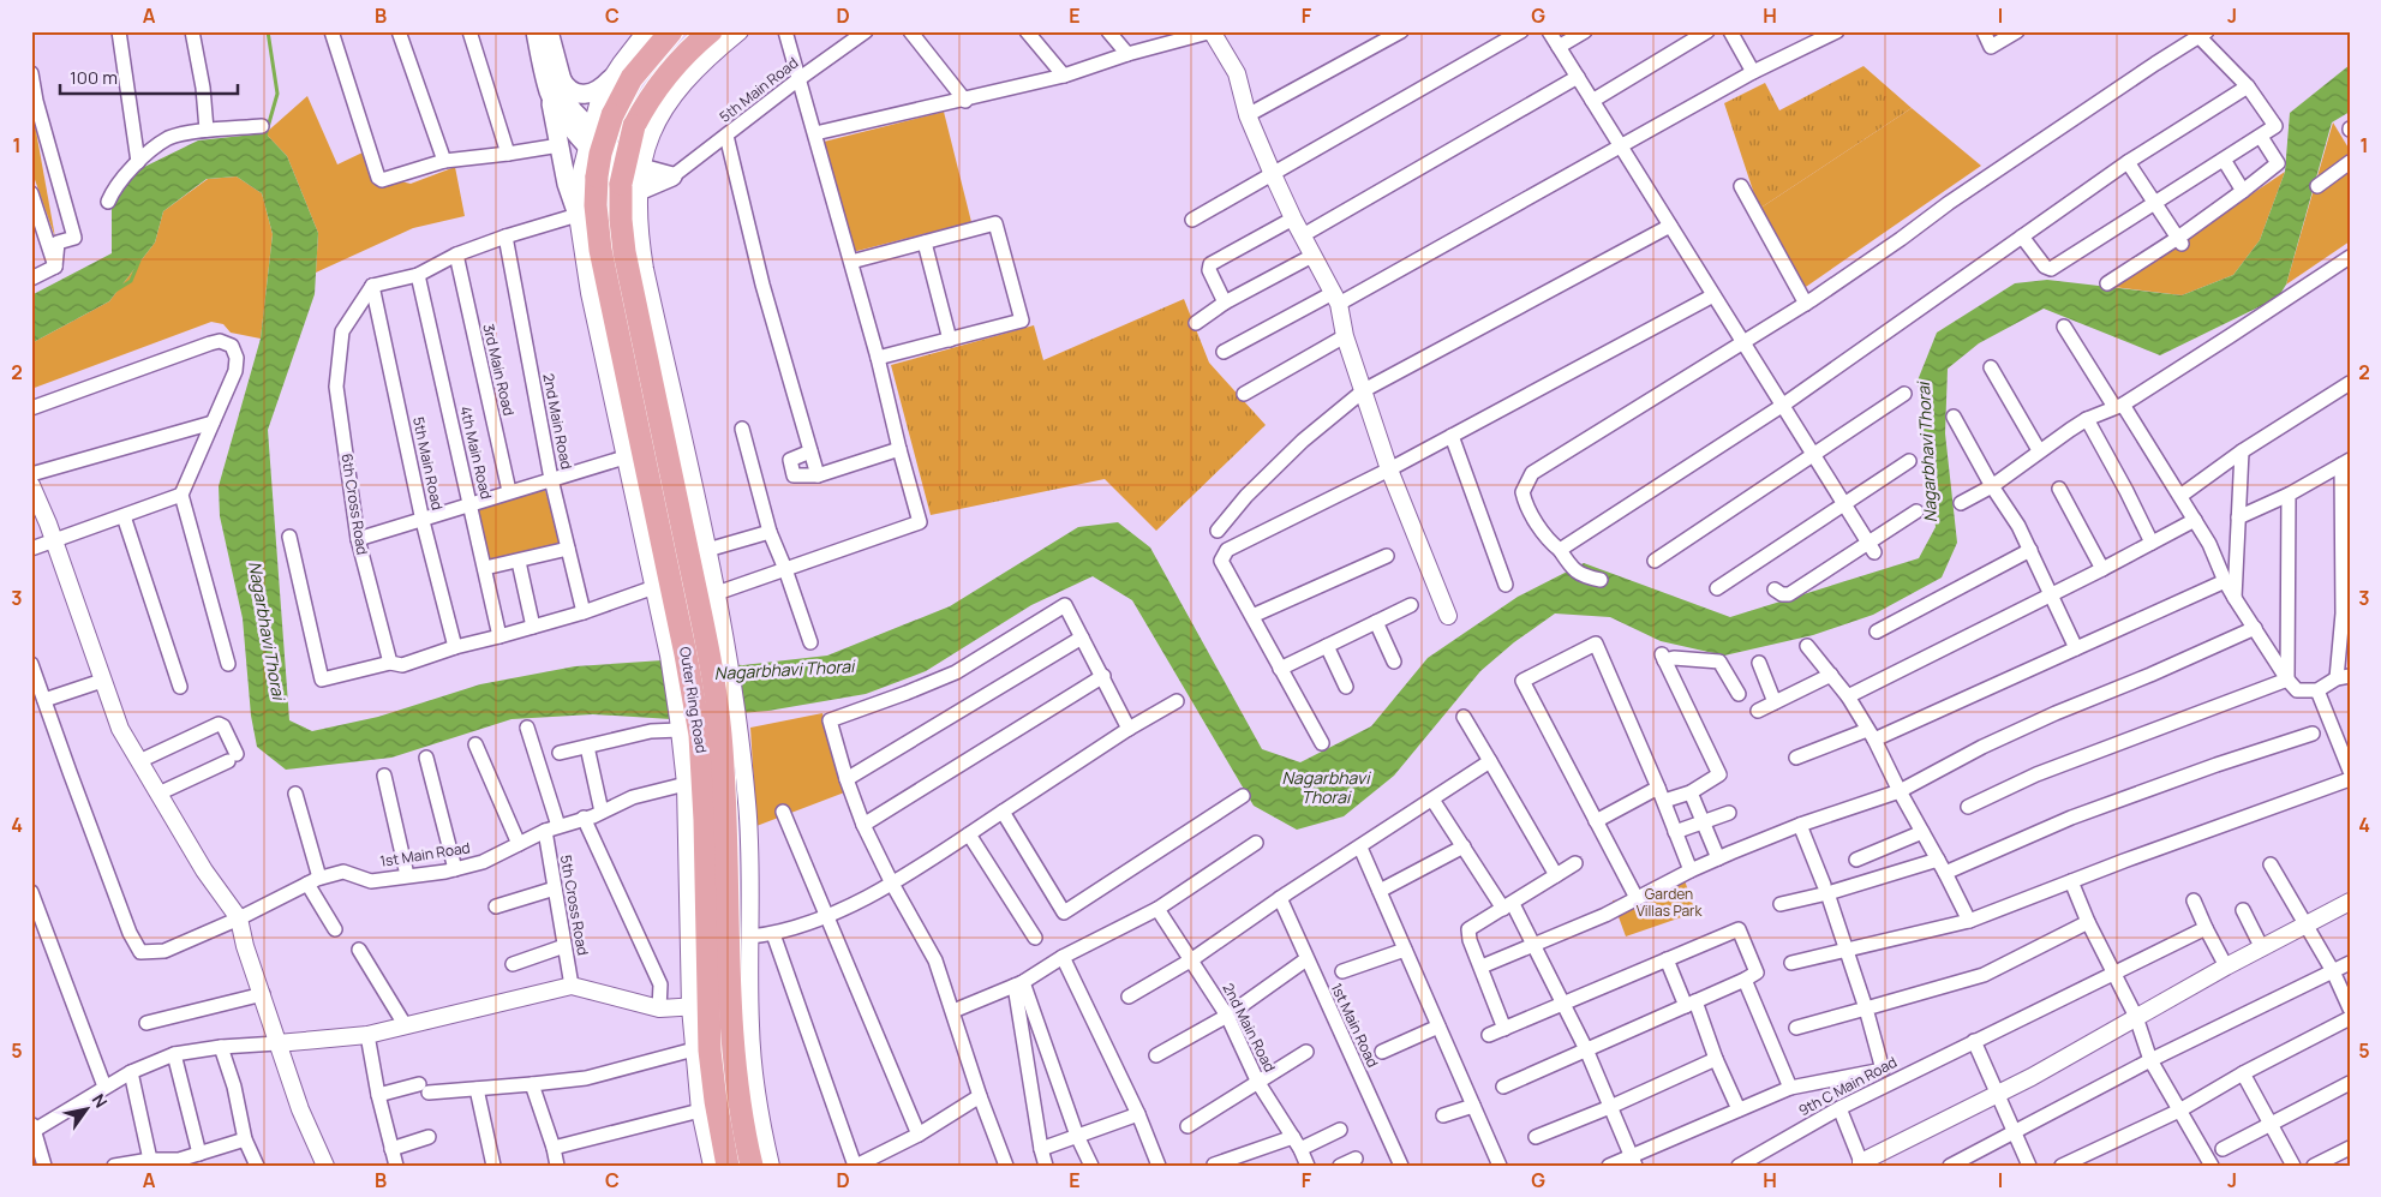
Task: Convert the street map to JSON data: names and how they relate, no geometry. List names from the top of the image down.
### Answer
{
  "streets": {
    "highway": ["Outer Ring Road"],
    "street": [
      "5th Main Road",
      "3rd Main Road",
      "2nd Main Road",
      "4th Main Road",
      "6th Cross Road",
      "1st Main Road",
      "5th Cross Road",
      "9th C Main Road"
    ]
  },
  "crossings": [
    ["5th Main Road", "6th Cross Road"],
    ["1st Main Road", "5th Cross Road"]
  ],
  "water": ["Nagarbhavi Thorai"],
  "parks": ["Garden Villas Park"],
  "scale_bar": "100 m",
  "north": "top right",
  "grid": {
    "columns": [
      "A",
      "B",
      "C",
      "D",
      "E",
      "F",
      "G",
      "H",
      "I",
      "J"
    ],
    "rows": [
      "1",
      "2",
      "3",
      "4",
      "5"
    ]
  }
}
